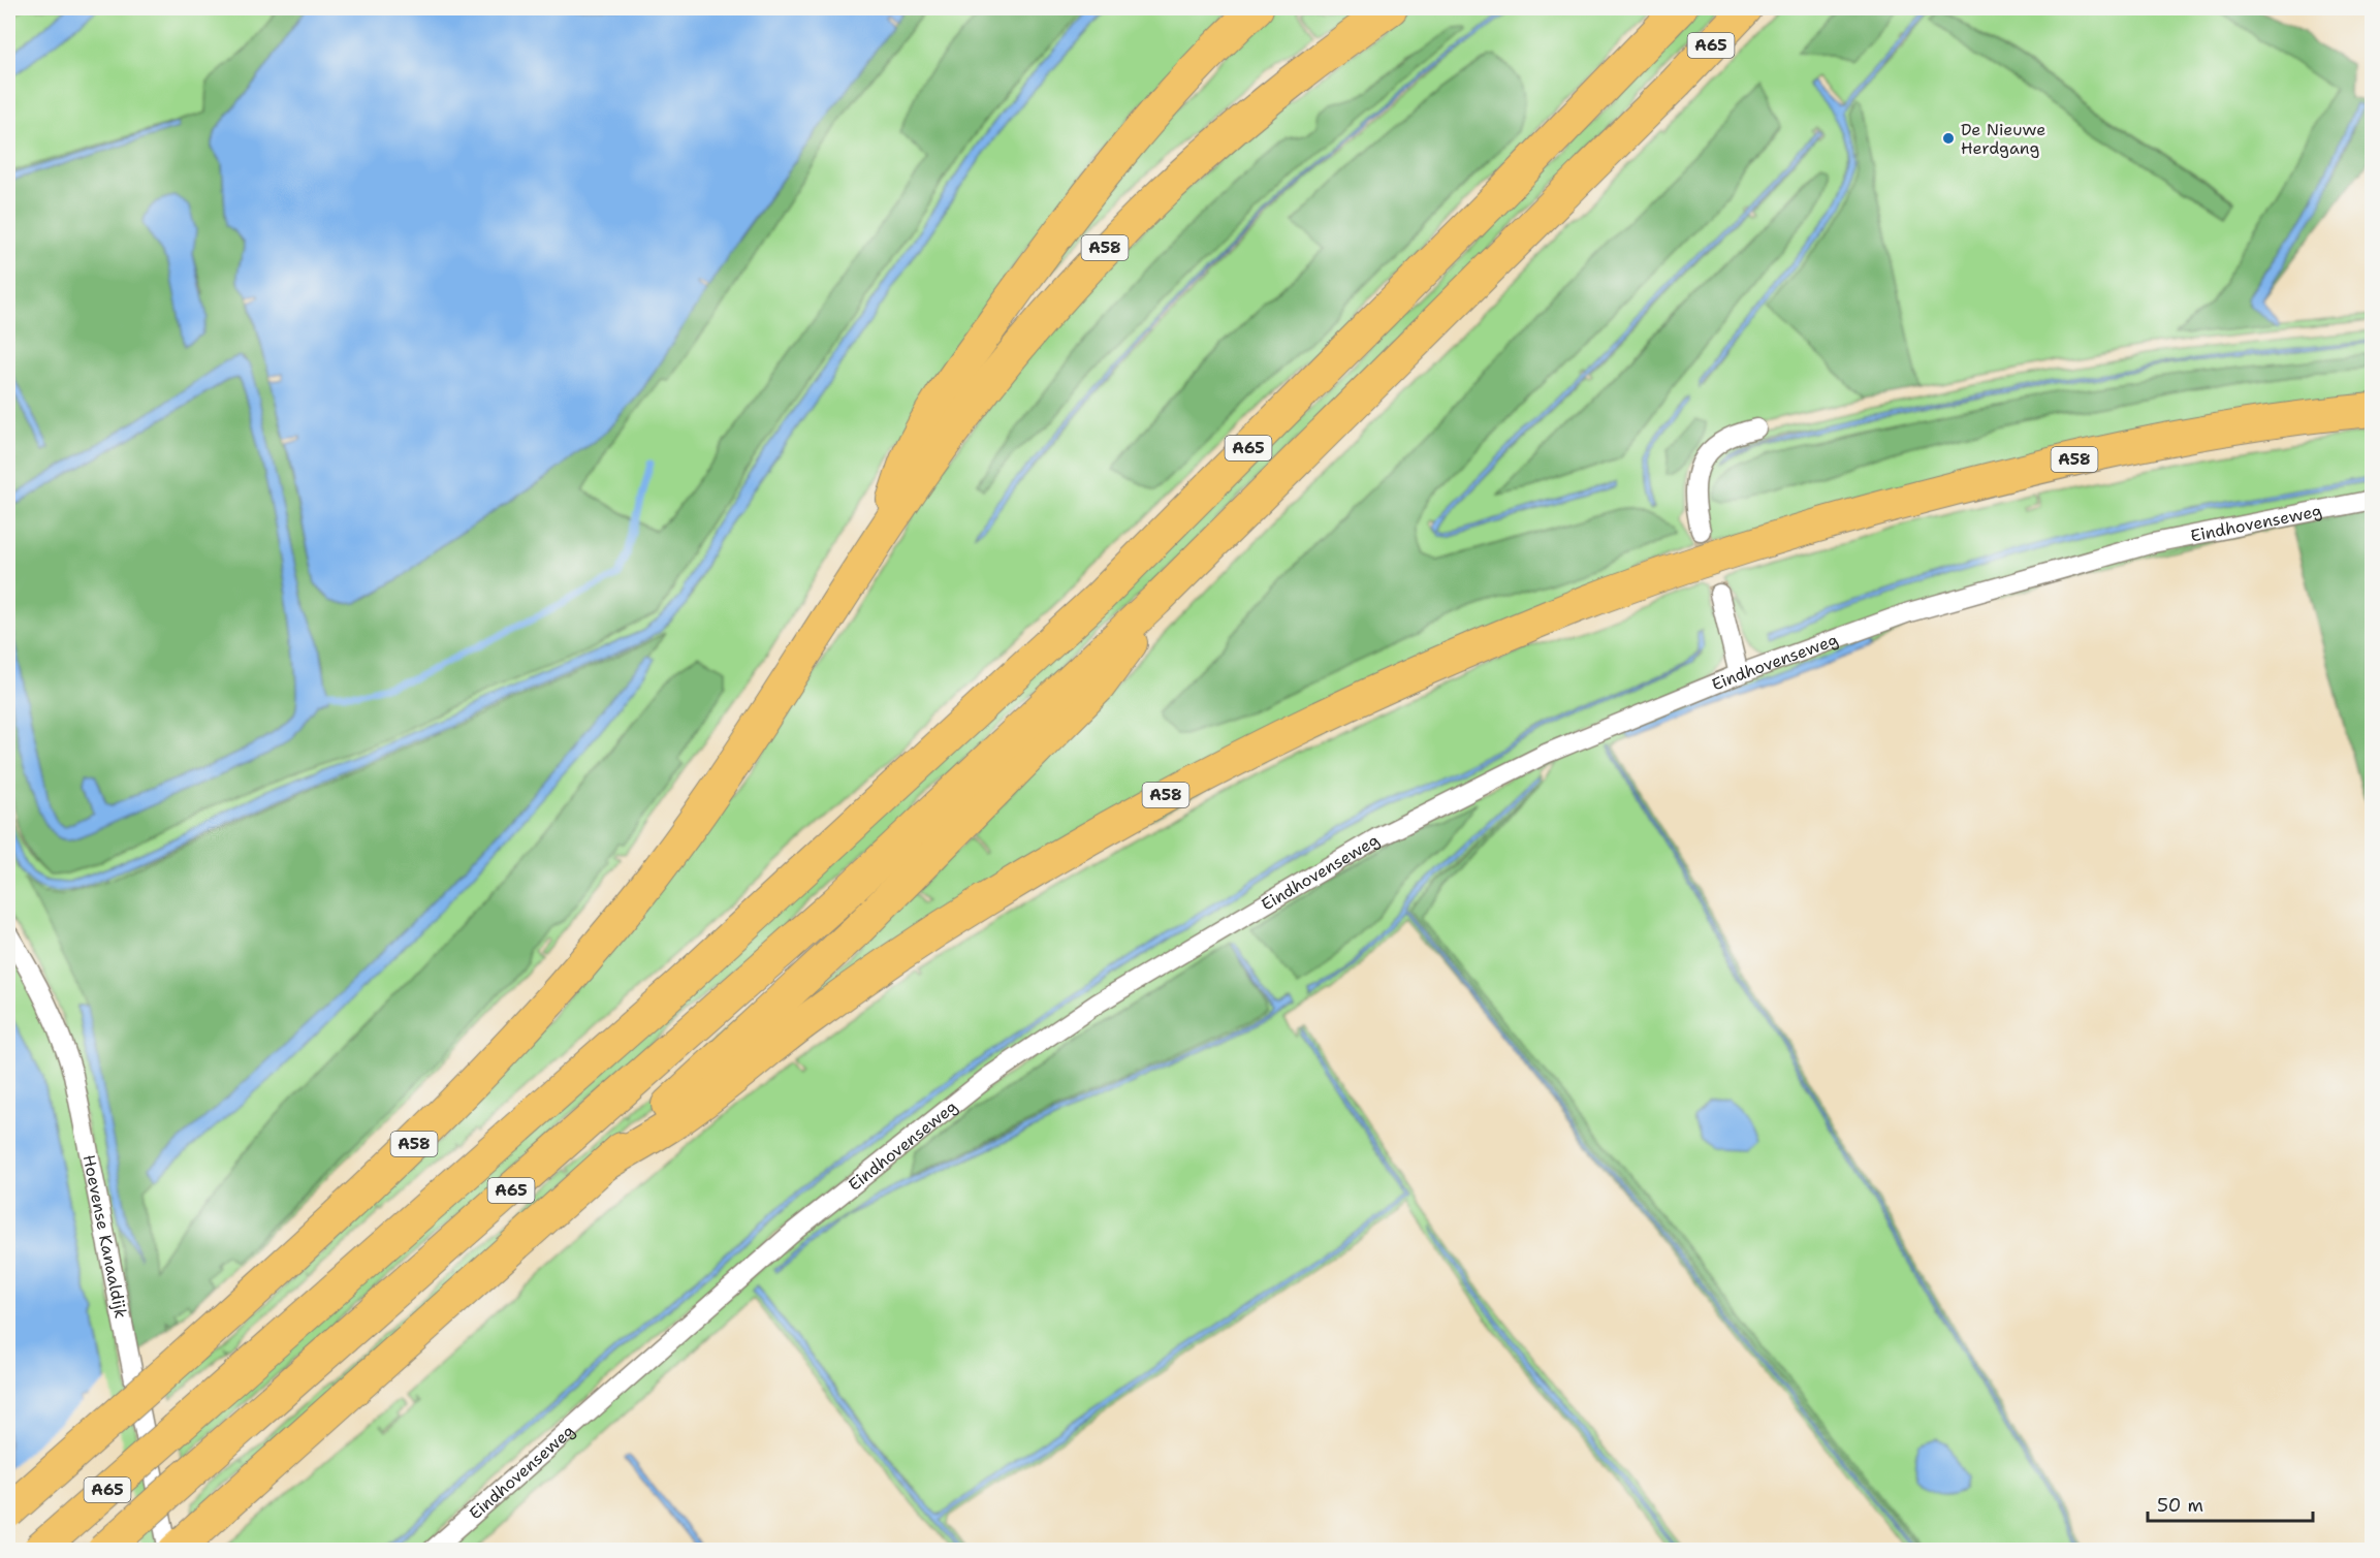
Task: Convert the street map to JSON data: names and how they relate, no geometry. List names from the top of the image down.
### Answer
{
  "streets": {
    "highway": ["A65", "A58"],
    "street": ["Eindhovenseweg", "Hoevense Kanaaldijk"]
  },
  "crossings": [
    ["A65", "A58"]
  ],
  "places": ["De Nieuwe Herdgang"],
  "scale_bar": "50 m"
}
